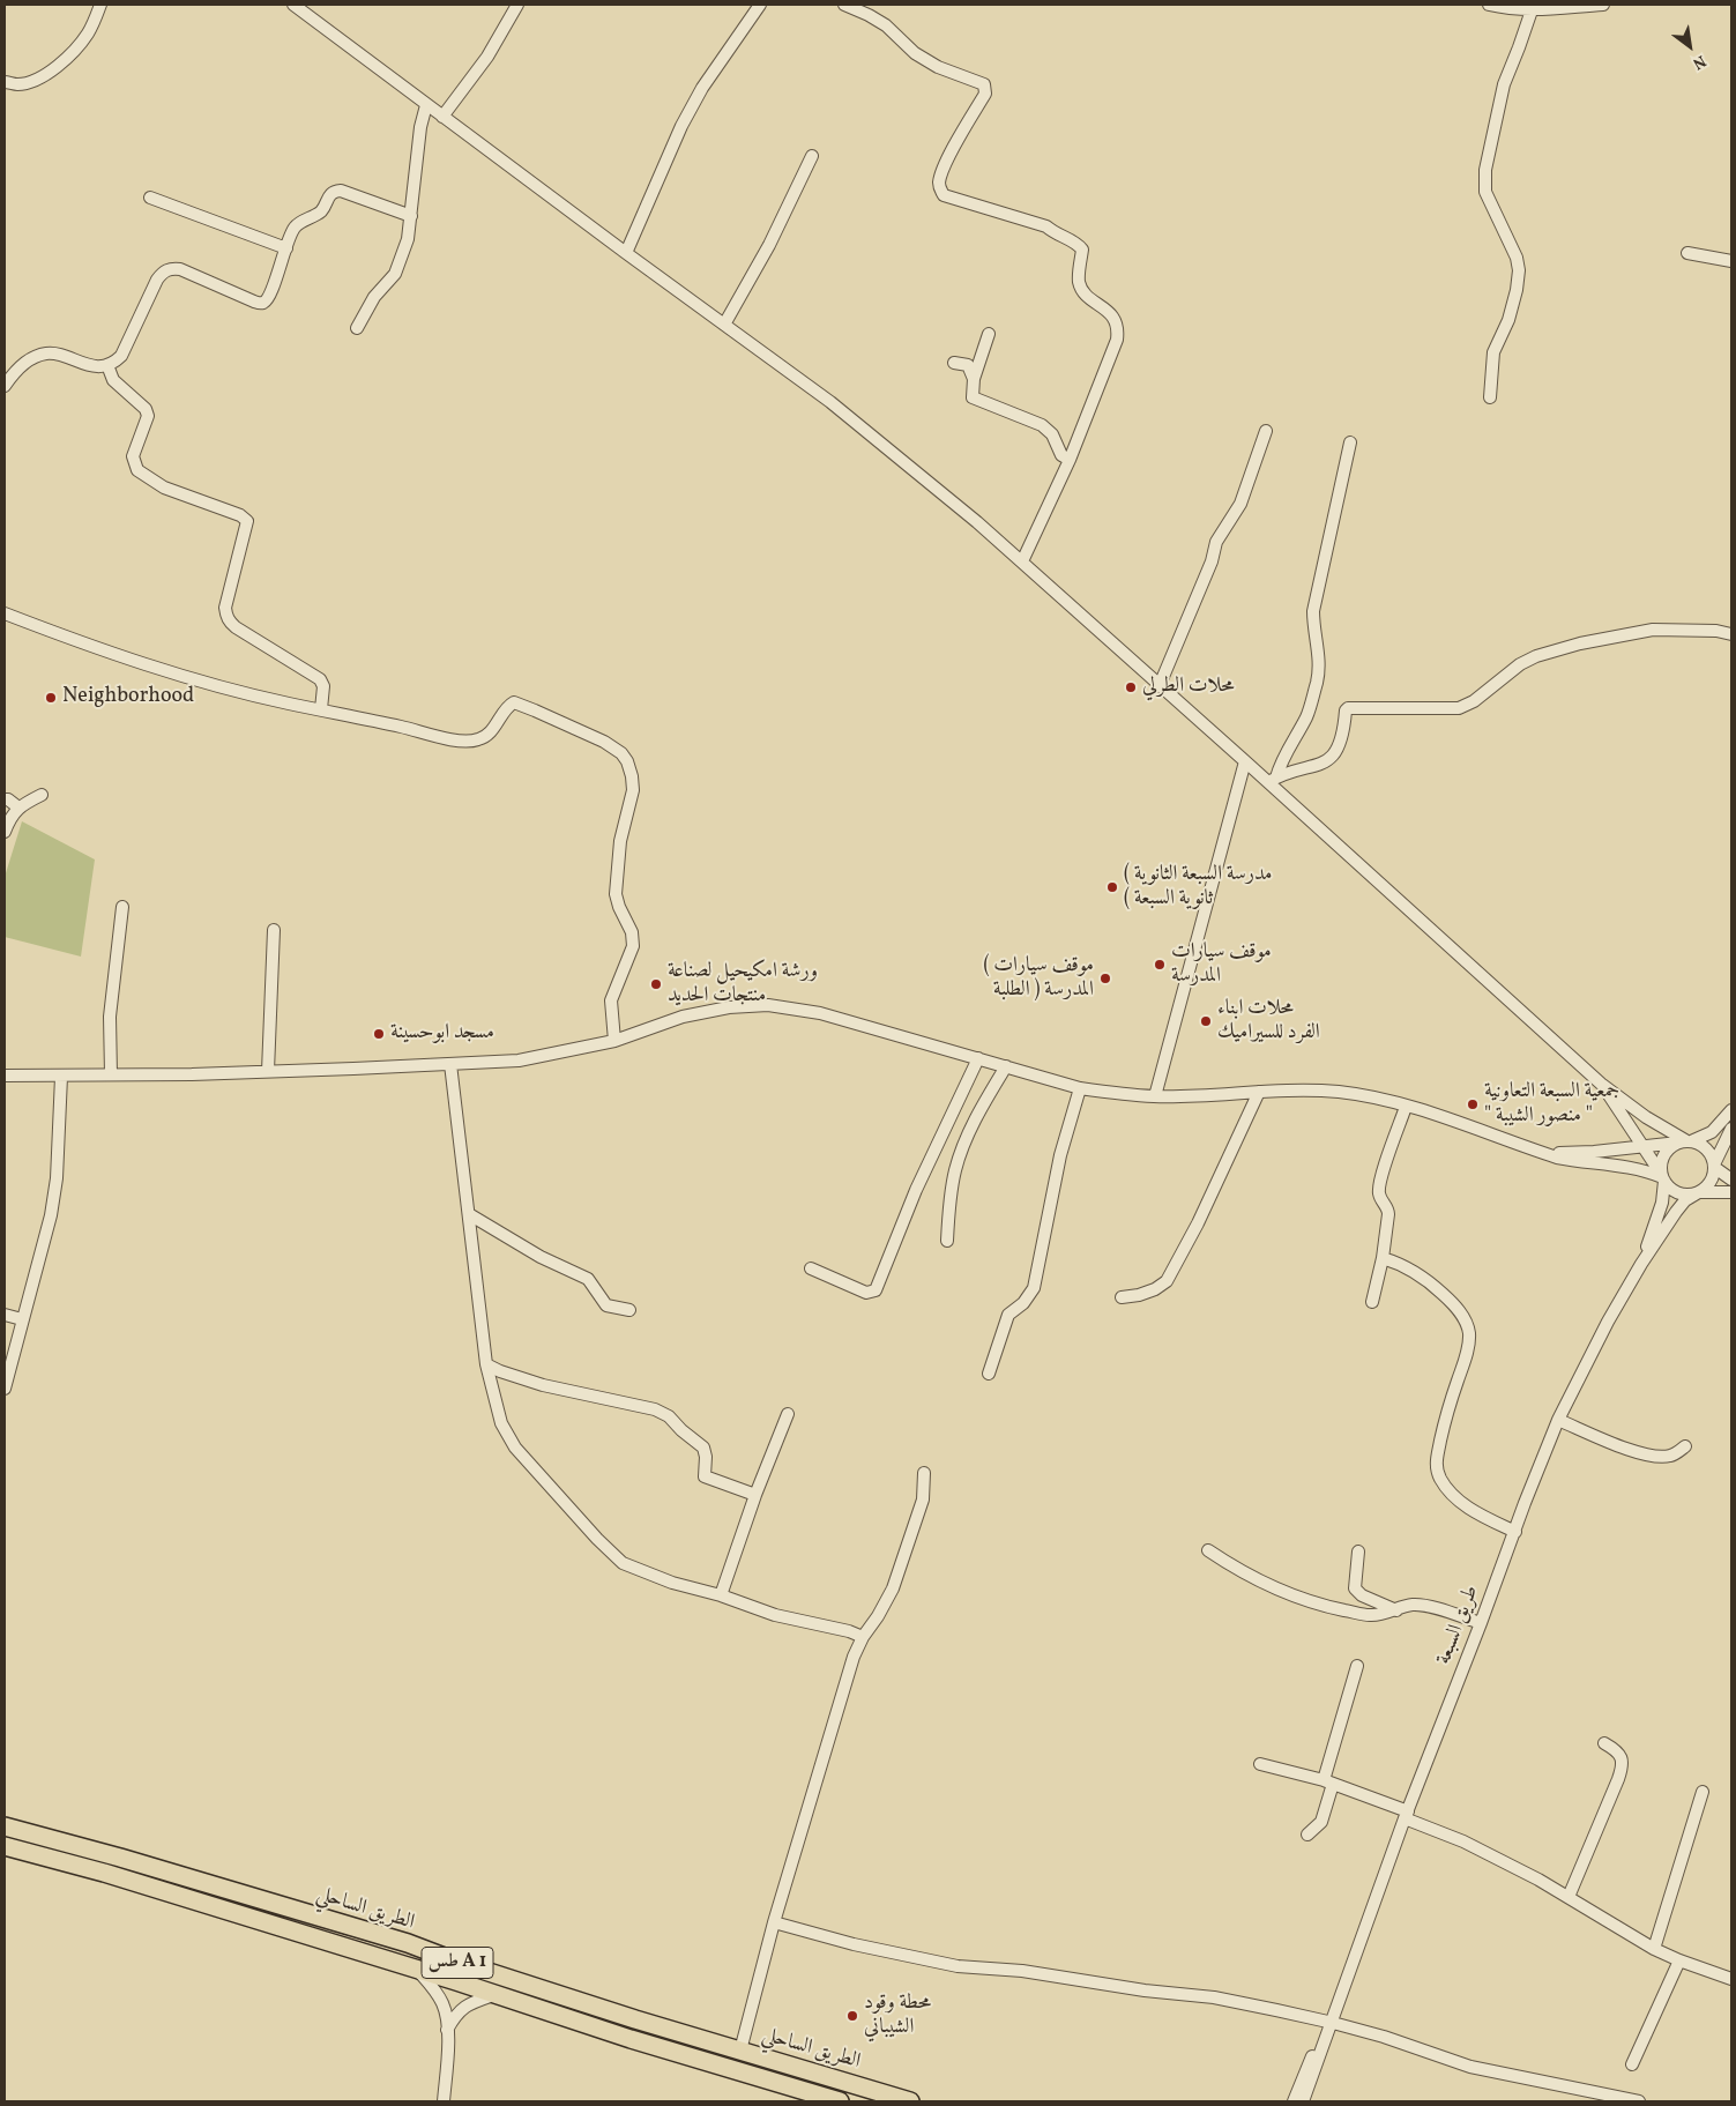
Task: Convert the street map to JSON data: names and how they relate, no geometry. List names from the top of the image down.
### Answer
{
  "streets": {
    "highway": ["الطريق الساحلي", "طس A 1"],
    "street": ["طريق السبعة"]
  },
  "places": [
    "محلات الطرلي",
    "Neighborhood",
    "( مدرسة السبعة الثانوية ( ثانوية السبعة",
    "موقف سيارات المدرسة",
    "( موقف سيارات المدرسة ( الطلبة",
    "ورشة امكيحيل لصناعة منتجات الحديد",
    "محلات ابناء الفرد للسيراميك",
    "مسجد ابوحسينة",
    "جمعية السبعة التعاونية \" منصور الشيبة \"",
    "محطة وقود الشيباني"
  ],
  "north": "bottom right"
}
